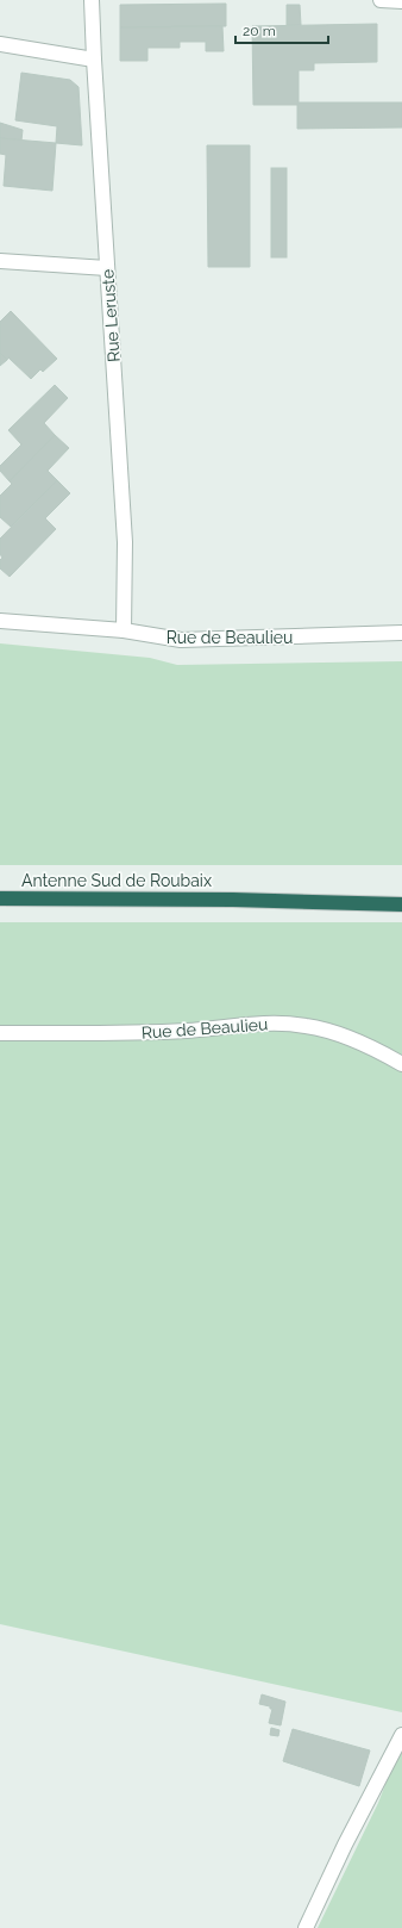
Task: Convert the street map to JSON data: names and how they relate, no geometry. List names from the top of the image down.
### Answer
{
  "streets": {
    "highway": ["Antenne Sud de Roubaix"],
    "street": ["Rue Leruste", "Rue de Beaulieu"]
  },
  "crossings": [
    ["Rue Leruste", "Rue de Beaulieu"]
  ],
  "scale_bar": "20 m"
}
